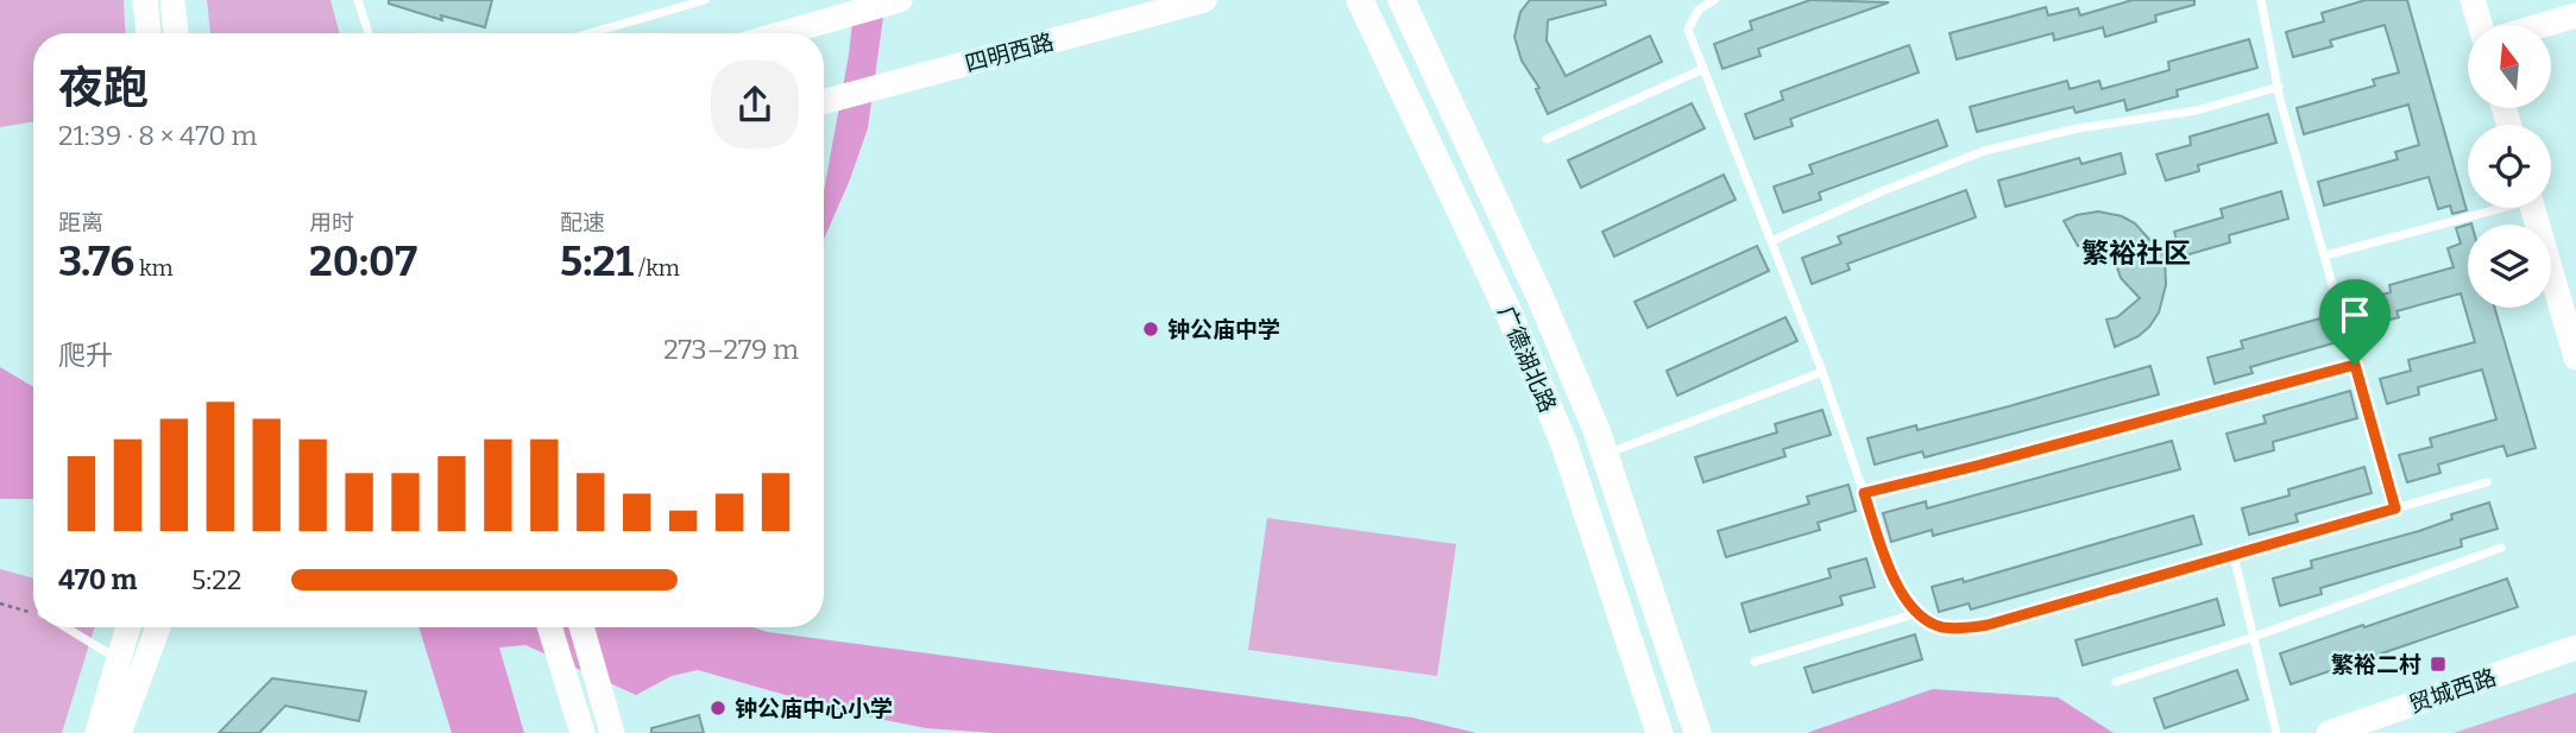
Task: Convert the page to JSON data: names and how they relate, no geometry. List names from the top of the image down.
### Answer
{
  "streets": {
    "main road": ["四明西路", "广德湖北路", "贸城西路"]
  },
  "districts": ["繁裕社区"],
  "places": {
    "other": ["钟公庙中学", "钟公庙中心小学"],
    "transit": ["繁裕二村"]
  },
  "north": "top",
  "page": {
    "heading": ["夜跑", "21:39 · 8 × 470 m"],
    "stats": [
      ["距离", "3.76 km"],
      ["用时", "20:07"],
      ["配速", "5:21 /km"]
    ],
    "chart": ["爬升", "273–279 m"],
    "list": [
      {
        "name": "470 m",
        "note": "5:22"
      }
    ]
  }
}
